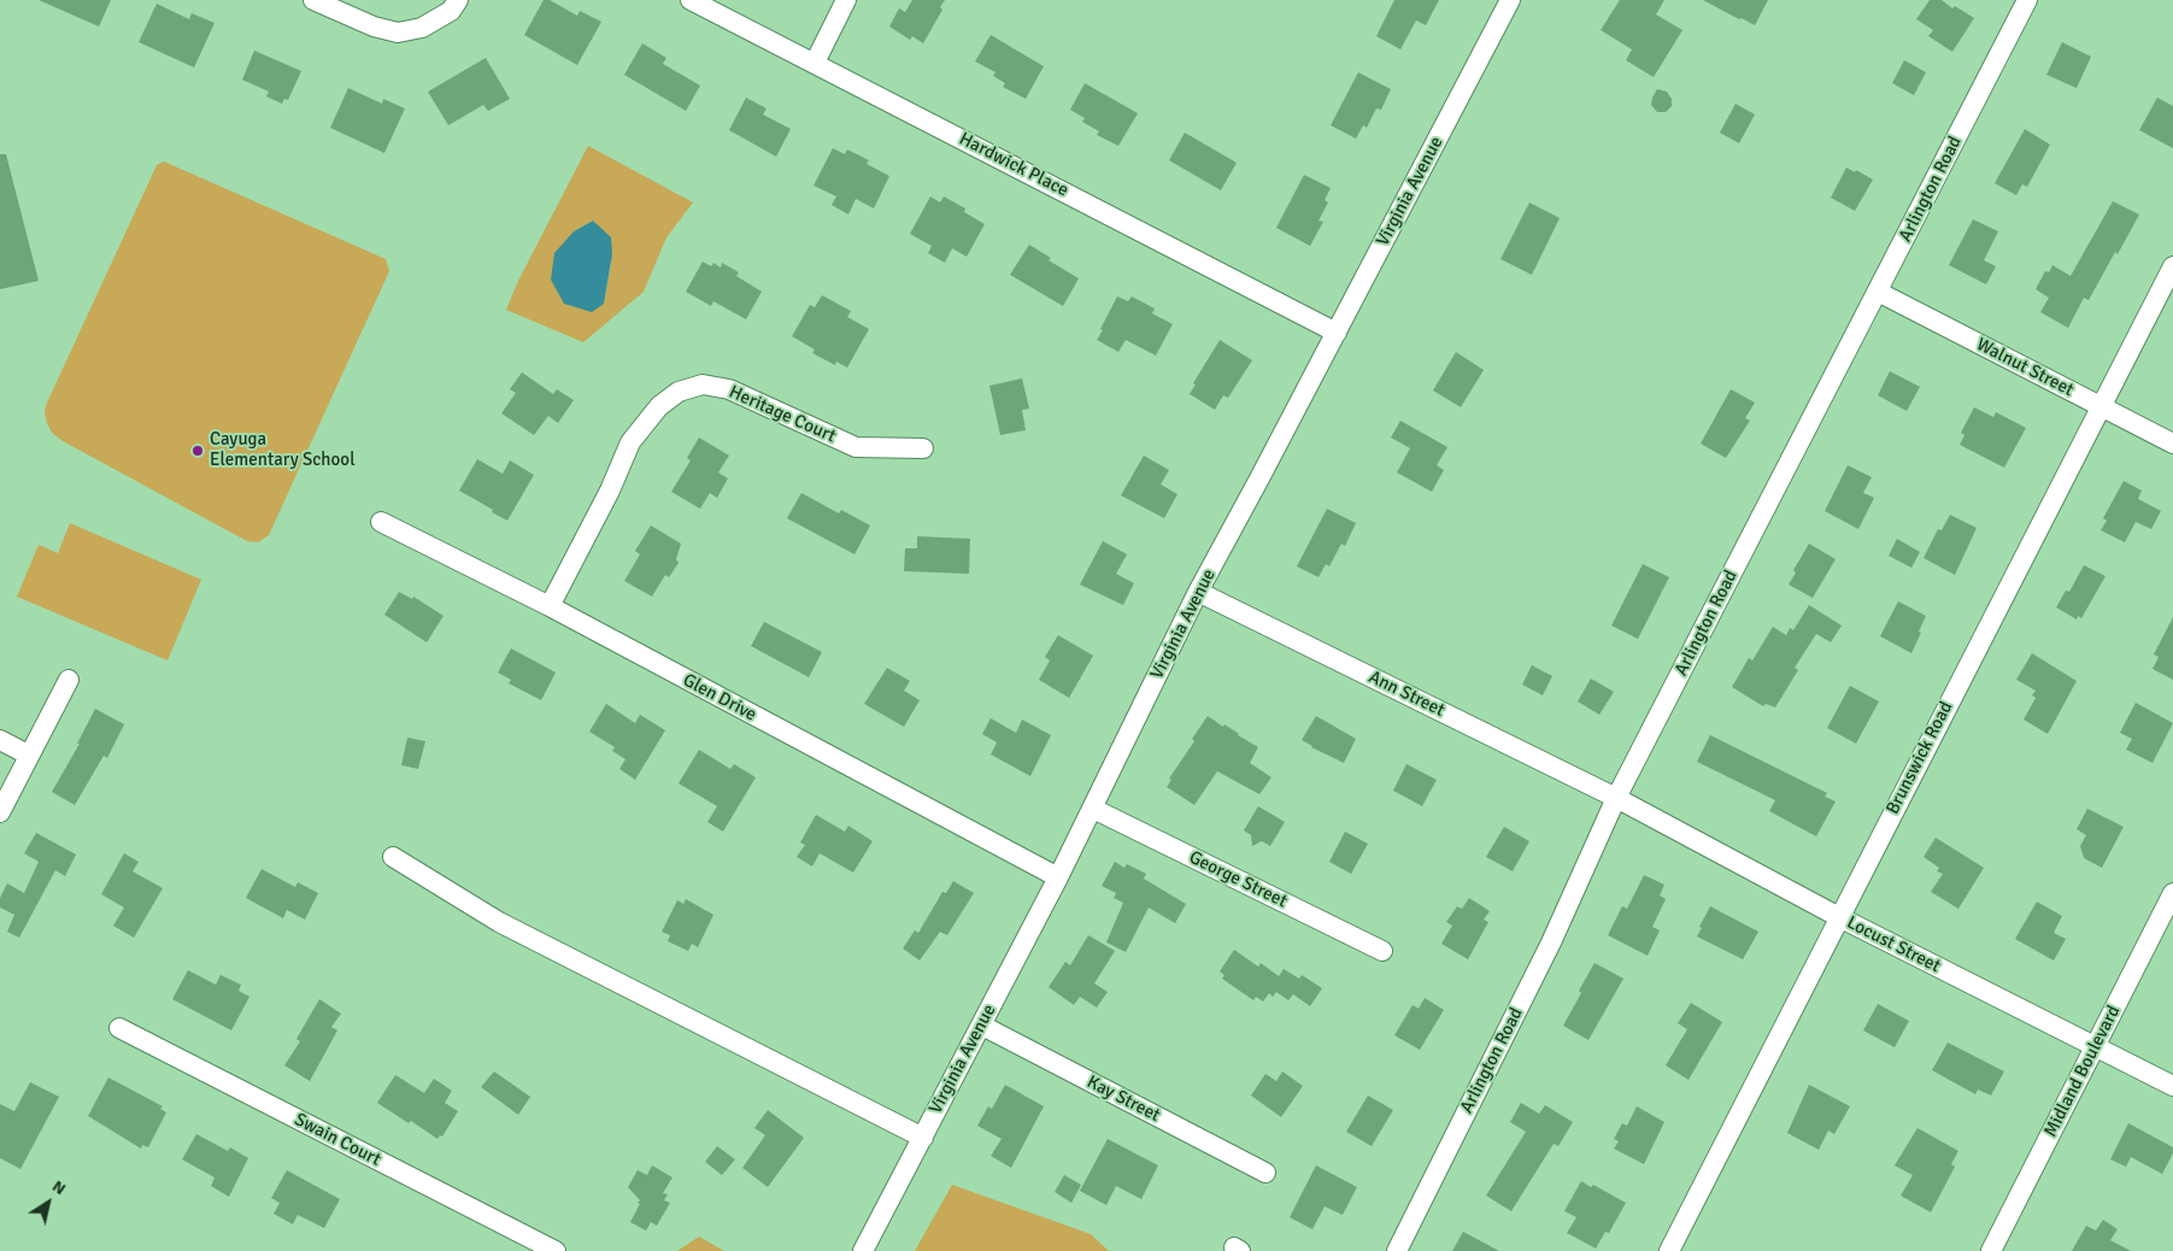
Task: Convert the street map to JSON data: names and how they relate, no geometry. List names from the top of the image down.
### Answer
{
  "streets": {
    "street": [
      "Hardwick Place",
      "Arlington Road",
      "Virginia Avenue",
      "Walnut Street",
      "Heritage Court",
      "Ann Street",
      "Glen Drive",
      "Brunswick Road",
      "George Street",
      "Locust Street",
      "Midland Boulevard",
      "Kay Street",
      "Swain Court"
    ]
  },
  "crossings": [
    ["Hardwick Place", "Virginia Avenue"],
    ["Arlington Road", "Walnut Street"],
    ["Arlington Road", "Ann Street"],
    ["Arlington Road", "Locust Street"],
    ["Virginia Avenue", "Ann Street"],
    ["Virginia Avenue", "Glen Drive"],
    ["Virginia Avenue", "George Street"],
    ["Virginia Avenue", "Kay Street"],
    ["Walnut Street", "Brunswick Road"],
    ["Heritage Court", "Glen Drive"],
    ["Ann Street", "Locust Street"],
    ["Brunswick Road", "Locust Street"],
    ["Locust Street", "Midland Boulevard"]
  ],
  "places": ["Cayuga Elementary School"],
  "north": "top right"
}
